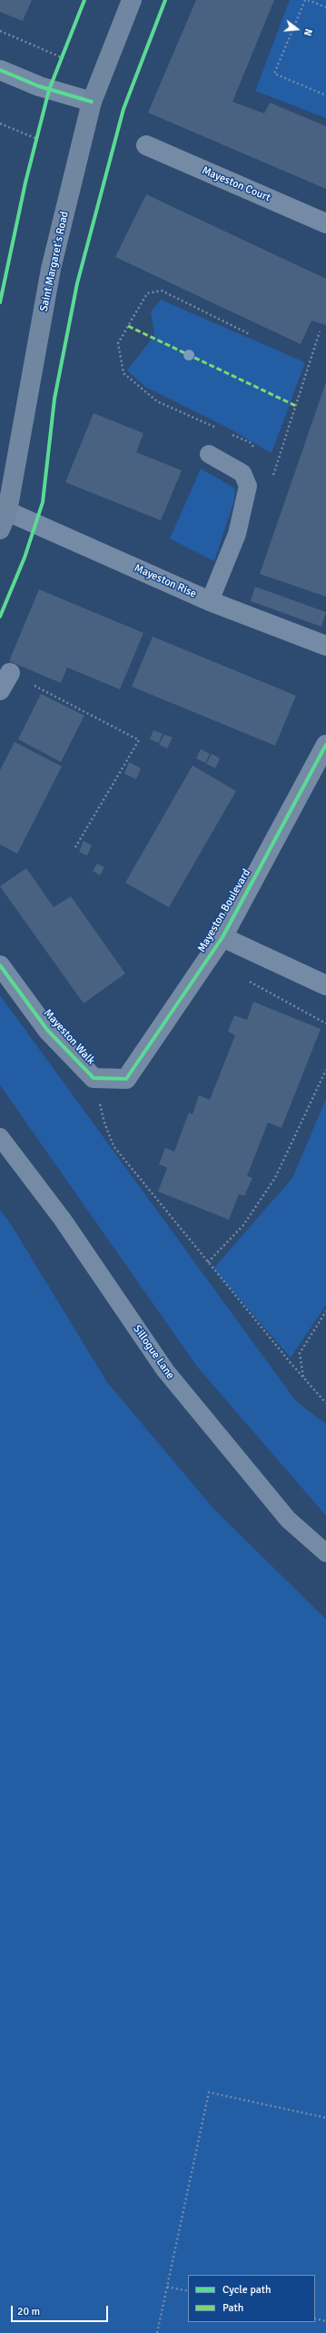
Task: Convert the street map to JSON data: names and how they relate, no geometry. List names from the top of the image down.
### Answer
{
  "streets": {
    "main road": ["Saint Margaret's Road"],
    "street": [
      "Mayeston Court",
      "Mayeston Rise",
      "Mayeston Boulevard",
      "Mayeston Walk"
    ],
    "lane": ["Sillogue Lane"]
  },
  "crossings": [
    ["Saint Margaret's Road", "Mayeston Rise"],
    ["Mayeston Boulevard", "Mayeston Walk"]
  ],
  "legend": ["Cycle path", "Path"],
  "scale_bar": "20 m",
  "north": "right"
}
